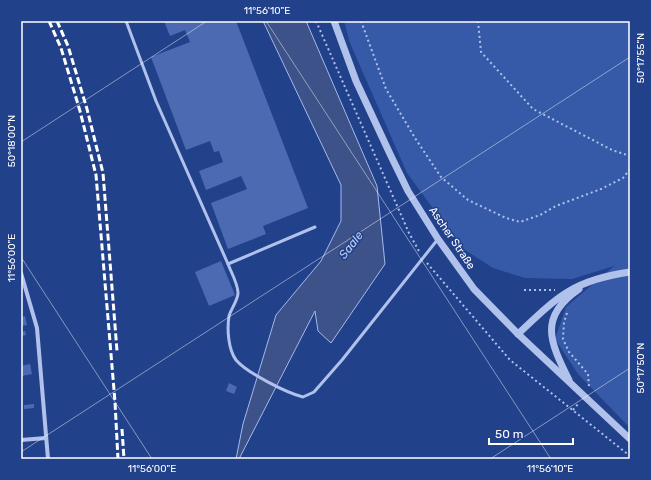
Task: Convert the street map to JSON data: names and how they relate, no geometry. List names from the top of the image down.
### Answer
{
  "streets": {
    "street": ["Ascher Straße"]
  },
  "water": ["Saale"],
  "scale_bar": "50 m",
  "coordinates": [
    "11°56'10\"E",
    "50°17'55\"N",
    "50°18'00\"N",
    "11°56'00\"E",
    "50°17'50\"N"
  ]
}
